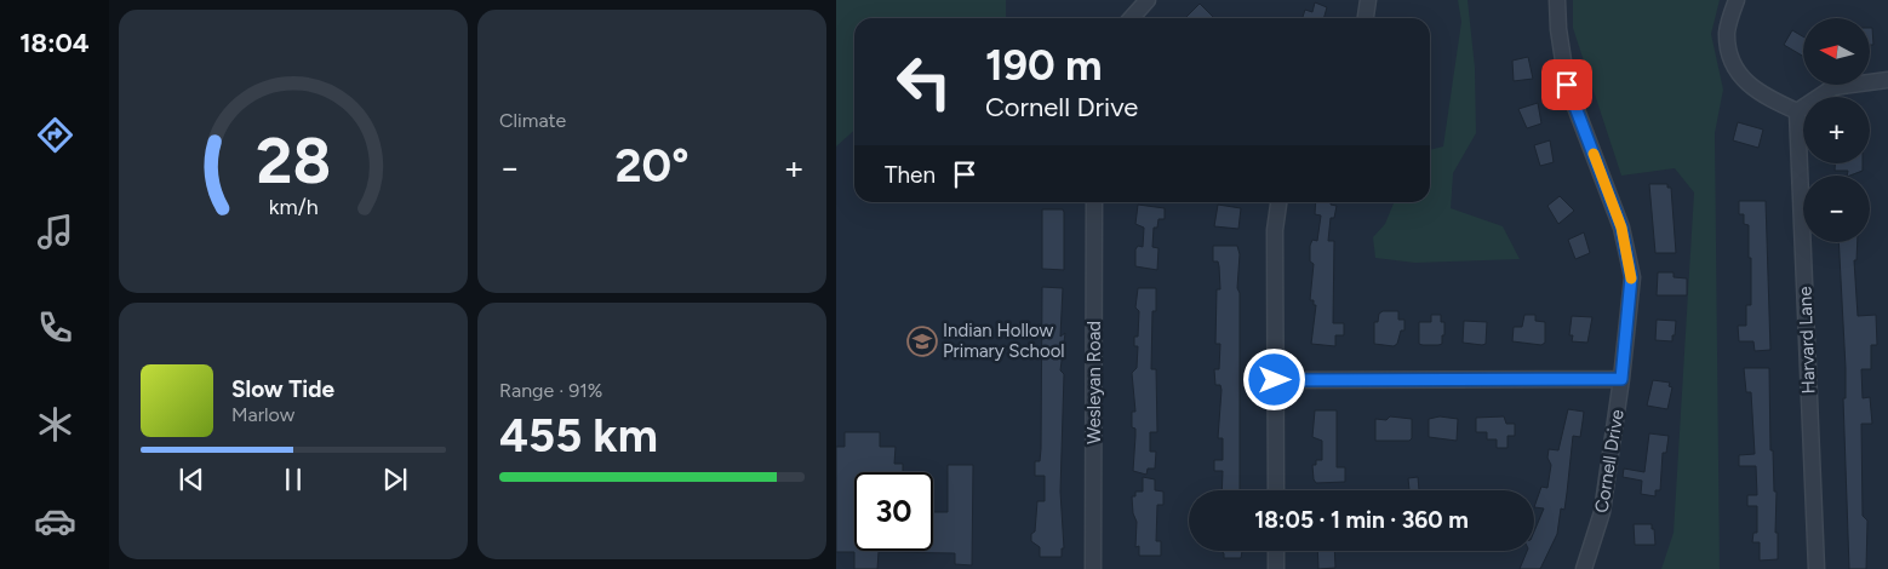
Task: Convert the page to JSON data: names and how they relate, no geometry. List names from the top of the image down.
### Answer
{
  "streets": {
    "street": ["Harvard Lane", "Wesleyan Road", "Cornell Drive"]
  },
  "places": {
    "school or university": ["Indian Hollow Primary School"]
  },
  "north": "left",
  "page": {
    "tabs": "18:04",
    "tile": [
      "Climate",
      ["Range · 91%", "455 km"]
    ],
    "map_buttons": ["+", "−"],
    "turn": ["190 m", "Cornell Drive"],
    "heat": ["−", "20°", "+"],
    "then": "Then",
    "song": ["Slow Tide", "Marlow"],
    "limit": "30",
    "trip": "18:05 · 1 min · 360 m",
    "gauge": ["28", "km/h"]
  }
}
